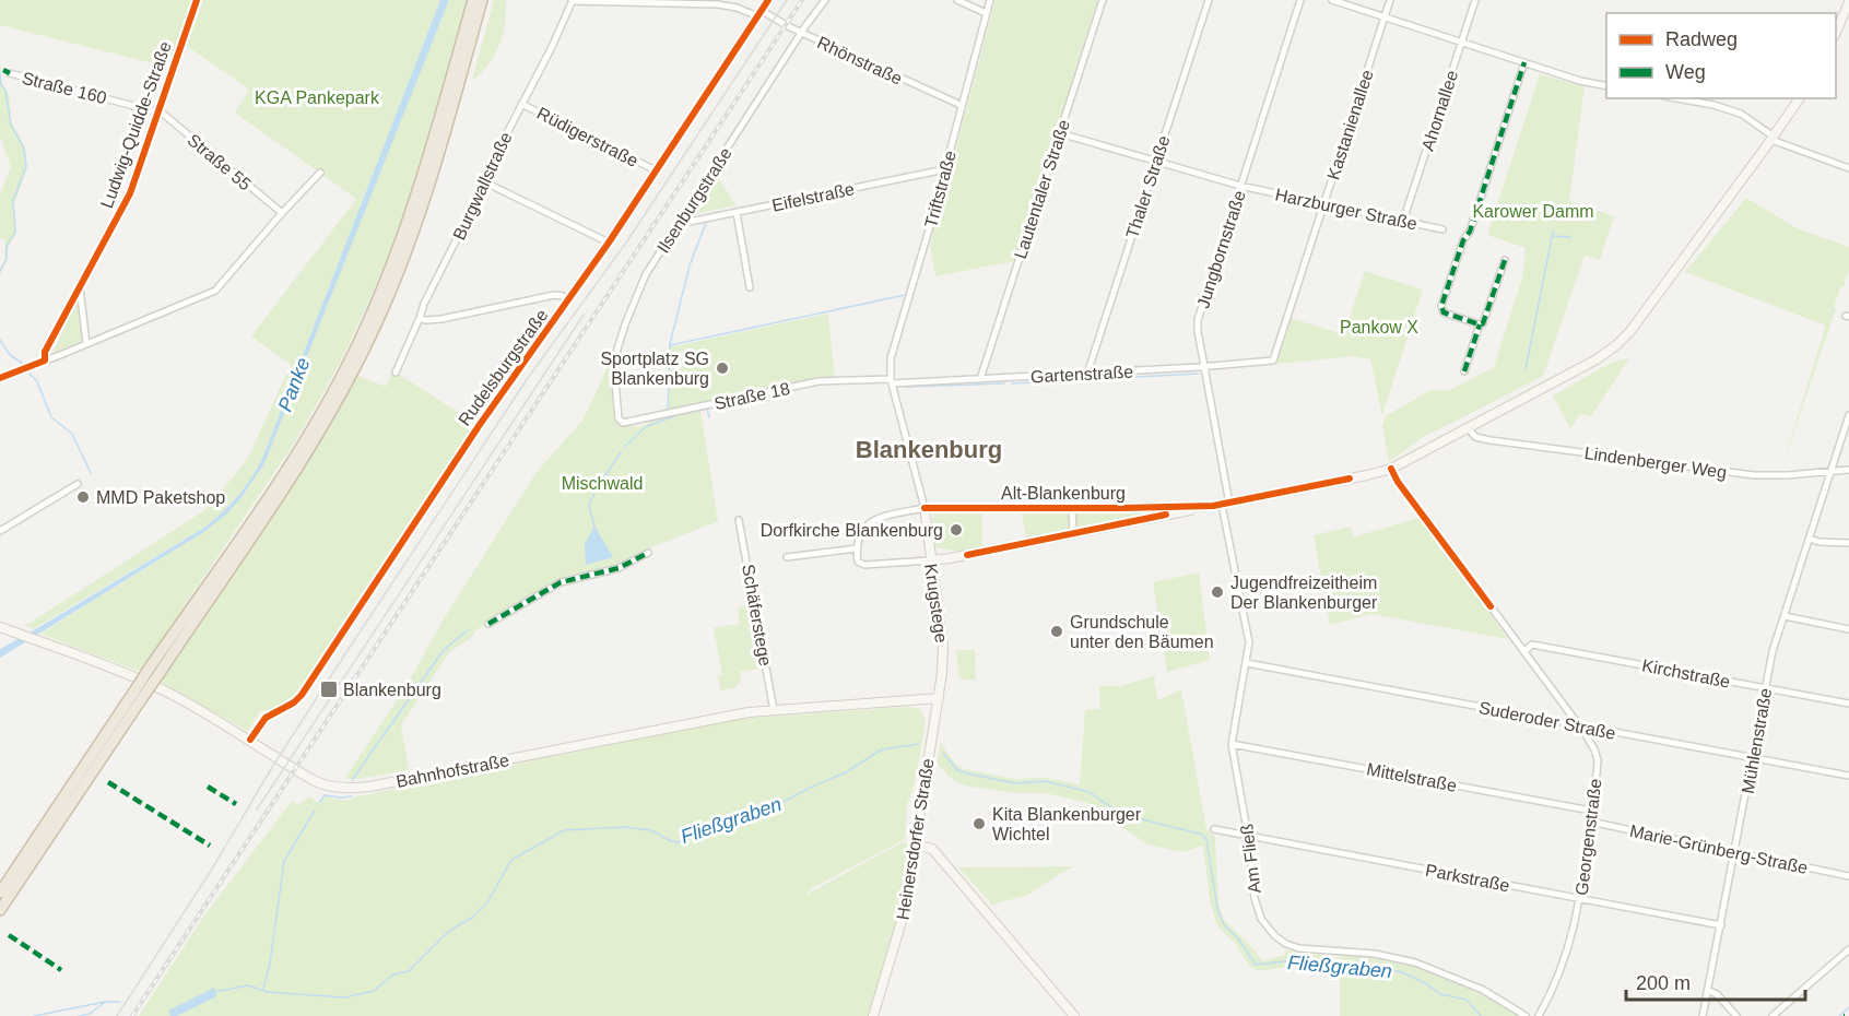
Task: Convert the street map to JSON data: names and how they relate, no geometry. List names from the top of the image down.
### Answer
{
  "streets": {
    "main road": [
      "Alt-Blankenburg",
      "Krugstege",
      "Bahnhofstraße",
      "Heinersdorfer Straße"
    ],
    "street": [
      "Rhönstraße",
      "Straße 160",
      "Ahornallee",
      "Ludwig-Quidde-Straße",
      "Kastanienallee",
      "Rüdigerstraße",
      "Straße 55",
      "Burgwallstraße",
      "Thaler Straße",
      "Triftstraße",
      "Lautentaler Straße",
      "Eifelstraße",
      "Ilsenburgstraße",
      "Harzburger Straße",
      "Jungbornstraße",
      "Rudelsburgstraße",
      "Gartenstraße",
      "Straße 18",
      "Lindenberger Weg",
      "Schäferstege",
      "Kirchstraße",
      "Suderoder Straße",
      "Mühlenstraße",
      "Mittelstraße",
      "Georgenstraße",
      "Marie-Grünberg-Straße",
      "Am Fließ",
      "Parkstraße"
    ]
  },
  "crossings": [
    ["Rhönstraße", "Burgwallstraße"],
    ["Rhönstraße", "Triftstraße"],
    ["Rhönstraße", "Ilsenburgstraße"],
    ["Rhönstraße", "Rudelsburgstraße"],
    ["Straße 160", "Ludwig-Quidde-Straße"],
    ["Straße 160", "Straße 55"],
    ["Ahornallee", "Harzburger Straße"],
    ["Ludwig-Quidde-Straße", "Straße 55"],
    ["Kastanienallee", "Harzburger Straße"],
    ["Kastanienallee", "Gartenstraße"],
    ["Rüdigerstraße", "Burgwallstraße"],
    ["Rüdigerstraße", "Rudelsburgstraße"],
    ["Thaler Straße", "Harzburger Straße"],
    ["Thaler Straße", "Gartenstraße"],
    ["Triftstraße", "Eifelstraße"],
    ["Triftstraße", "Gartenstraße"],
    ["Triftstraße", "Straße 18"],
    ["Lautentaler Straße", "Harzburger Straße"],
    ["Lautentaler Straße", "Gartenstraße"],
    ["Eifelstraße", "Ilsenburgstraße"],
    ["Ilsenburgstraße", "Straße 18"],
    ["Harzburger Straße", "Jungbornstraße"],
    ["Jungbornstraße", "Gartenstraße"],
    ["Jungbornstraße", "Alt-Blankenburg"],
    ["Jungbornstraße", "Suderoder Straße"],
    ["Jungbornstraße", "Mittelstraße"],
    ["Jungbornstraße", "Am Fließ"],
    ["Rudelsburgstraße", "Bahnhofstraße"],
    ["Gartenstraße", "Straße 18"],
    ["Lindenberger Weg", "Alt-Blankenburg"],
    ["Lindenberger Weg", "Mühlenstraße"],
    ["Alt-Blankenburg", "Krugstege"],
    ["Krugstege", "Bahnhofstraße"],
    ["Krugstege", "Heinersdorfer Straße"],
    ["Schäferstege", "Bahnhofstraße"],
    ["Kirchstraße", "Mühlenstraße"],
    ["Kirchstraße", "Georgenstraße"],
    ["Suderoder Straße", "Mühlenstraße"],
    ["Suderoder Straße", "Georgenstraße"],
    ["Mühlenstraße", "Marie-Grünberg-Straße"],
    ["Mühlenstraße", "Parkstraße"],
    ["Bahnhofstraße", "Heinersdorfer Straße"],
    ["Mittelstraße", "Georgenstraße"],
    ["Mittelstraße", "Am Fließ"],
    ["Georgenstraße", "Marie-Grünberg-Straße"],
    ["Georgenstraße", "Parkstraße"],
    ["Am Fließ", "Parkstraße"]
  ],
  "districts": ["Blankenburg"],
  "water": ["Panke", "Fließgraben"],
  "parks": [
    "KGA Pankepark",
    "Karower Damm",
    "Pankow X",
    "Mischwald"
  ],
  "places": {
    "other": [
      "Sportplatz SG Blankenburg",
      "MMD Paketshop",
      "Dorfkirche Blankenburg",
      "Jugendfreizeitheim Der Blankenburger",
      "Grundschule unter den Bäumen",
      "Kita Blankenburger Wichtel"
    ],
    "transit": ["Blankenburg"]
  },
  "legend": ["Radweg", "Weg"],
  "scale_bar": "200 m"
}
